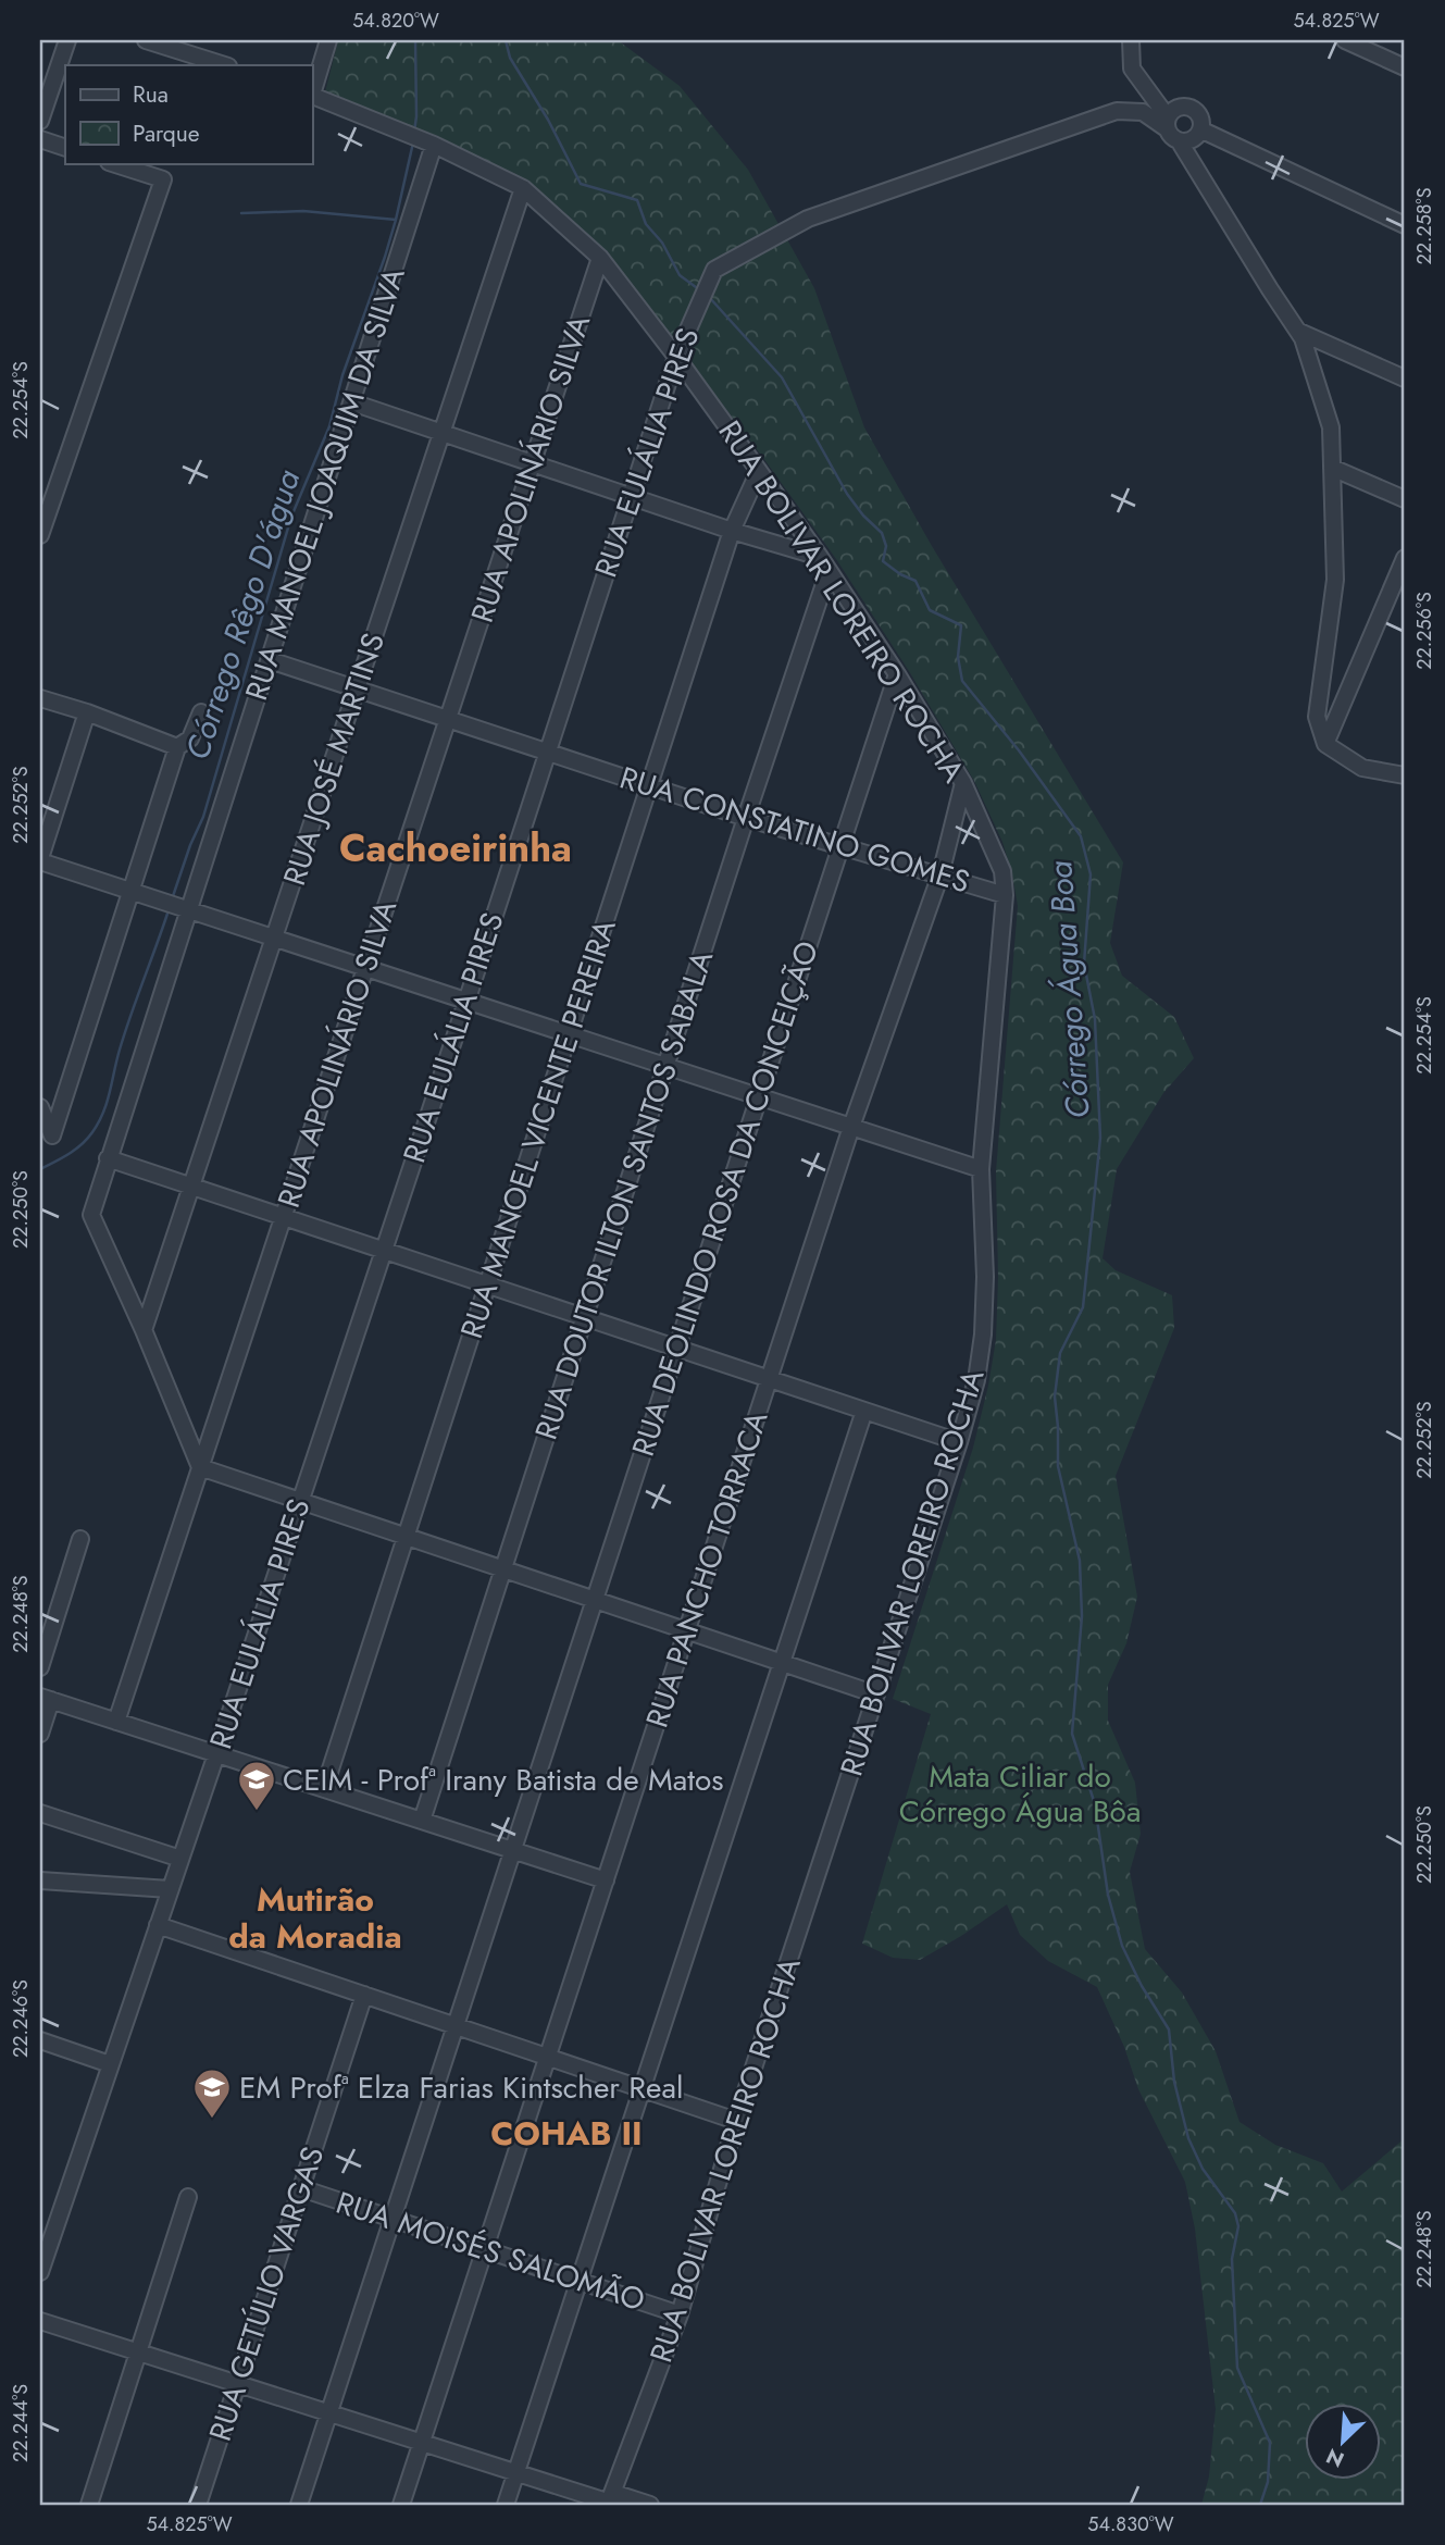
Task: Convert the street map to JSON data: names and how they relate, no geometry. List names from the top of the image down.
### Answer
{
  "streets": {
    "street": [
      "RUA EULÁLIA PIRES",
      "RUA APOLINÁRIO SILVA",
      "RUA MANOEL JOAQUIM DA SILVA",
      "RUA BOLIVAR LOREIRO ROCHA",
      "RUA JOSÉ MARTINS",
      "RUA CONSTATINO GOMES",
      "RUA MANOEL VICENTE PEREIRA",
      "RUA DOUTOR ILTON SANTOS SABALA",
      "RUA DEOLINDO ROSA DA CONCEIÇÃO",
      "RUA PANCHO TORRACA",
      "RUA MOISÉS SALOMÃO",
      "RUA GETÚLIO VARGAS"
    ]
  },
  "crossings": [
    ["RUA EULÁLIA PIRES", "RUA BOLIVAR LOREIRO ROCHA"],
    ["RUA EULÁLIA PIRES", "RUA CONSTATINO GOMES"],
    ["RUA APOLINÁRIO SILVA", "RUA BOLIVAR LOREIRO ROCHA"],
    ["RUA MANOEL JOAQUIM DA SILVA", "RUA BOLIVAR LOREIRO ROCHA"],
    ["RUA MANOEL JOAQUIM DA SILVA", "RUA JOSÉ MARTINS"],
    ["RUA BOLIVAR LOREIRO ROCHA", "RUA JOSÉ MARTINS"],
    ["RUA BOLIVAR LOREIRO ROCHA", "RUA CONSTATINO GOMES"],
    ["RUA BOLIVAR LOREIRO ROCHA", "RUA MANOEL VICENTE PEREIRA"],
    ["RUA BOLIVAR LOREIRO ROCHA", "RUA DOUTOR ILTON SANTOS SABALA"],
    ["RUA BOLIVAR LOREIRO ROCHA", "RUA DEOLINDO ROSA DA CONCEIÇÃO"],
    ["RUA BOLIVAR LOREIRO ROCHA", "RUA PANCHO TORRACA"],
    ["RUA BOLIVAR LOREIRO ROCHA", "RUA MOISÉS SALOMÃO"],
    ["RUA CONSTATINO GOMES", "RUA MANOEL VICENTE PEREIRA"],
    ["RUA CONSTATINO GOMES", "RUA DOUTOR ILTON SANTOS SABALA"],
    ["RUA CONSTATINO GOMES", "RUA DEOLINDO ROSA DA CONCEIÇÃO"],
    ["RUA CONSTATINO GOMES", "RUA PANCHO TORRACA"],
    ["RUA DEOLINDO ROSA DA CONCEIÇÃO", "RUA MOISÉS SALOMÃO"],
    ["RUA PANCHO TORRACA", "RUA MOISÉS SALOMÃO"],
    ["RUA MOISÉS SALOMÃO", "RUA GETÚLIO VARGAS"]
  ],
  "districts": ["Cachoeirinha", "Mutirão da Moradia", "COHAB II"],
  "water": ["Córrego Rêgo D'água", "Córrego Água Boa"],
  "parks": ["Mata Ciliar do Córrego Água Bôa"],
  "places": {
    "school or university": ["CEIM - Profª Irany Batista de Matos", "EM Profª Elza Farias Kintscher Real"]
  },
  "legend": ["Rua", "Parque"],
  "north": "bottom left",
  "coordinates": [
    "54.820°W",
    "54.825°W",
    "22.258°S",
    "22.254°S",
    "22.256°S",
    "22.252°S",
    "22.250°S",
    "22.248°S",
    "22.246°S",
    "22.244°S",
    "54.830°W"
  ]
}
